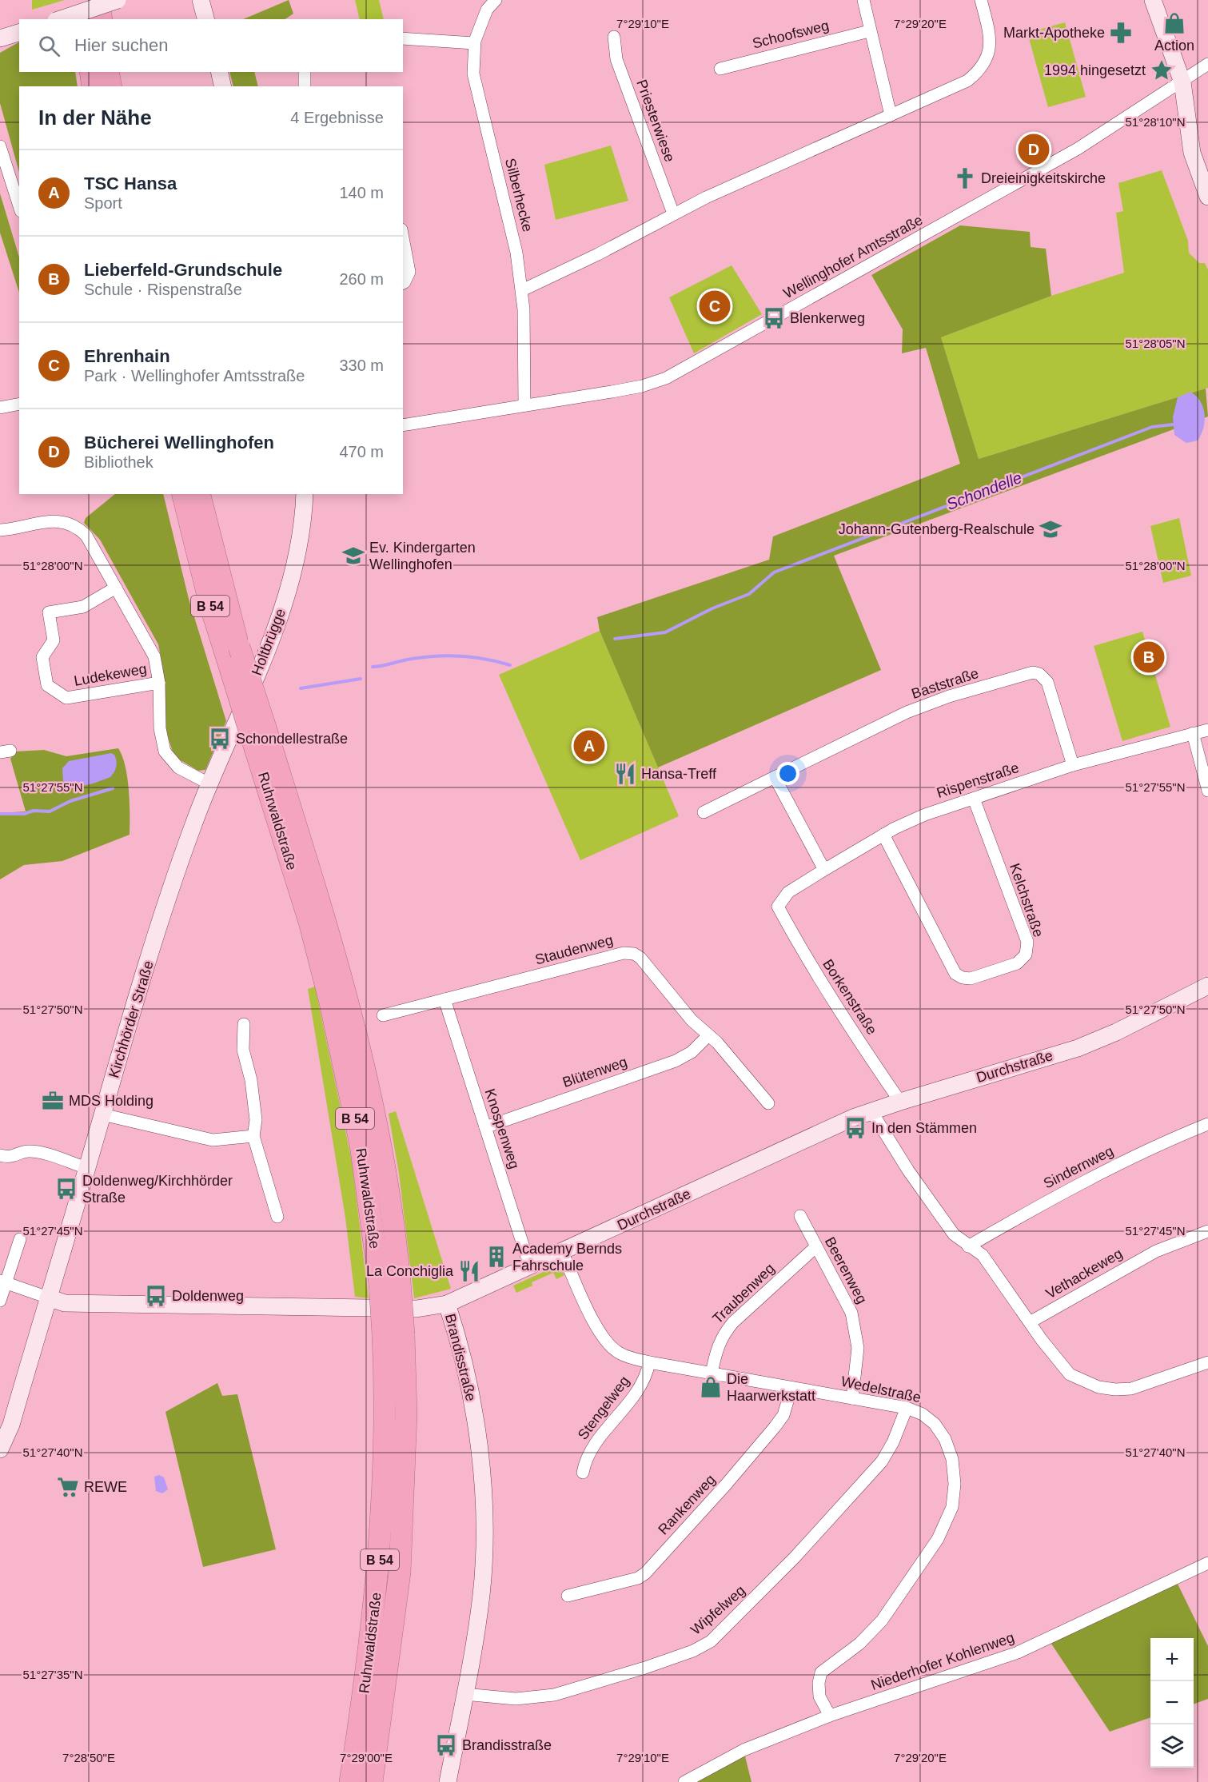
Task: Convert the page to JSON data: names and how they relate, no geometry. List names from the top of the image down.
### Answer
{
  "streets": {
    "highway": ["B 54", "Ruhrwaldstraße"],
    "street": [
      "Schoofsweg",
      "Priesterwiese",
      "Silberhecke",
      "Wellinghofer Amtsstraße",
      "Holtbrügge",
      "Ludekeweg",
      "Baststraße",
      "Rispenstraße",
      "Kelchstraße",
      "Staudenweg",
      "Borkenstraße",
      "Kirchhörder Straße",
      "Durchstraße",
      "Blütenweg",
      "Knospenweg",
      "Sindernweg",
      "Beerenweg",
      "Vethackeweg",
      "Traubenweg",
      "Brandisstraße",
      "Wedelstraße",
      "Stengelweg",
      "Rankenweg",
      "Wipfelweg",
      "Niederhofer Kohlenweg"
    ]
  },
  "crossings": [
    ["Silberhecke", "Wellinghofer Amtsstraße"],
    ["B 54", "Ruhrwaldstraße"],
    ["Holtbrügge", "Kirchhörder Straße"],
    ["Baststraße", "Rispenstraße"],
    ["Rispenstraße", "Kelchstraße"],
    ["Rispenstraße", "Borkenstraße"],
    ["Staudenweg", "Blütenweg"],
    ["Staudenweg", "Knospenweg"],
    ["Borkenstraße", "Durchstraße"],
    ["Kirchhörder Straße", "Durchstraße"],
    ["Durchstraße", "Knospenweg"],
    ["Durchstraße", "Brandisstraße"],
    ["Durchstraße", "Wedelstraße"],
    ["Blütenweg", "Knospenweg"],
    ["Beerenweg", "Traubenweg"],
    ["Beerenweg", "Wedelstraße"],
    ["Traubenweg", "Wedelstraße"],
    ["Brandisstraße", "Wipfelweg"],
    ["Wedelstraße", "Stengelweg"],
    ["Wedelstraße", "Rankenweg"],
    ["Wedelstraße", "Wipfelweg"],
    ["Wedelstraße", "Niederhofer Kohlenweg"]
  ],
  "water": ["Schondelle"],
  "places": {
    "shop": ["Action", "Die Haarwerkstatt"],
    "pharmacy": ["Markt-Apotheke"],
    "place": ["1994 hingesetzt"],
    "church": ["Dreieinigkeitskirche"],
    "bus stop": [
      "Blenkerweg",
      "Schondellestraße",
      "In den Stämmen",
      "Doldenweg/Kirchhörder Straße",
      "Doldenweg",
      "Brandisstraße"
    ],
    "school or university": ["Johann-Gutenberg-Realschule", "Ev. Kindergarten Wellinghofen"],
    "restaurant": ["Hansa-Treff", "La Conchiglia"],
    "office": ["MDS Holding"],
    "building": ["Academy Bernds Fahrschule"],
    "supermarket": ["REWE"]
  },
  "page": {
    "search": "Hier suchen",
    "heading": ["In der Nähe", "4 Ergebnisse"],
    "pins": [
      "D",
      "C",
      "B",
      "A"
    ],
    "list": [
      {
        "mark": "A",
        "name": "TSC Hansa",
        "note": "Sport",
        "value": "140 m"
      },
      {
        "mark": "B",
        "name": "Lieberfeld-Grundschule",
        "note": "Schule · Rispenstraße",
        "value": "260 m"
      },
      {
        "mark": "C",
        "name": "Ehrenhain",
        "note": "Park · Wellinghofer Amtsstraße",
        "value": "330 m"
      },
      {
        "mark": "D",
        "name": "Bücherei Wellinghofen",
        "note": "Bibliothek",
        "value": "470 m"
      }
    ],
    "map_buttons": ["+", "−"]
  },
  "coordinates": [
    "7°29'10\"E",
    "7°29'20\"E",
    "51°28'10\"N",
    "51°28'05\"N",
    "51°28'00\"N",
    "51°27'55\"N",
    "51°27'50\"N",
    "51°27'45\"N",
    "51°27'40\"N",
    "51°27'35\"N",
    "7°28'50\"E",
    "7°29'00\"E"
  ]
}
